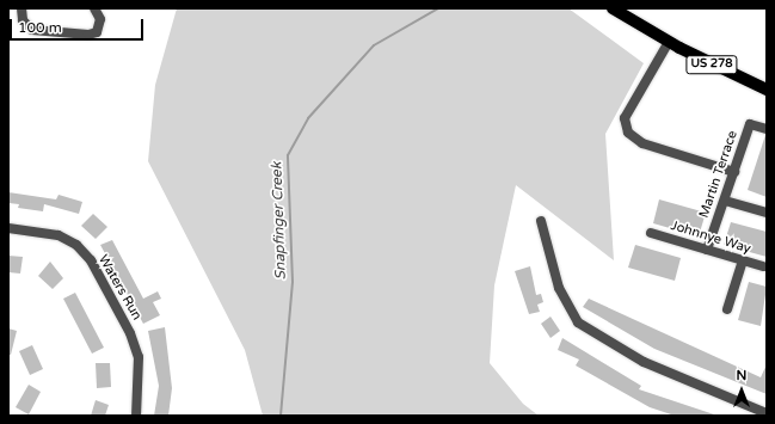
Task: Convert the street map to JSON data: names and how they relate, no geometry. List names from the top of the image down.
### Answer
{
  "streets": {
    "main road": ["US 278"],
    "street": ["Martin Terrace", "Johnnye Way", "Waters Run"]
  },
  "crossings": [
    ["Martin Terrace", "Johnnye Way"]
  ],
  "water": ["Snapfinger Creek"],
  "scale_bar": "100 m",
  "north": "top"
}
